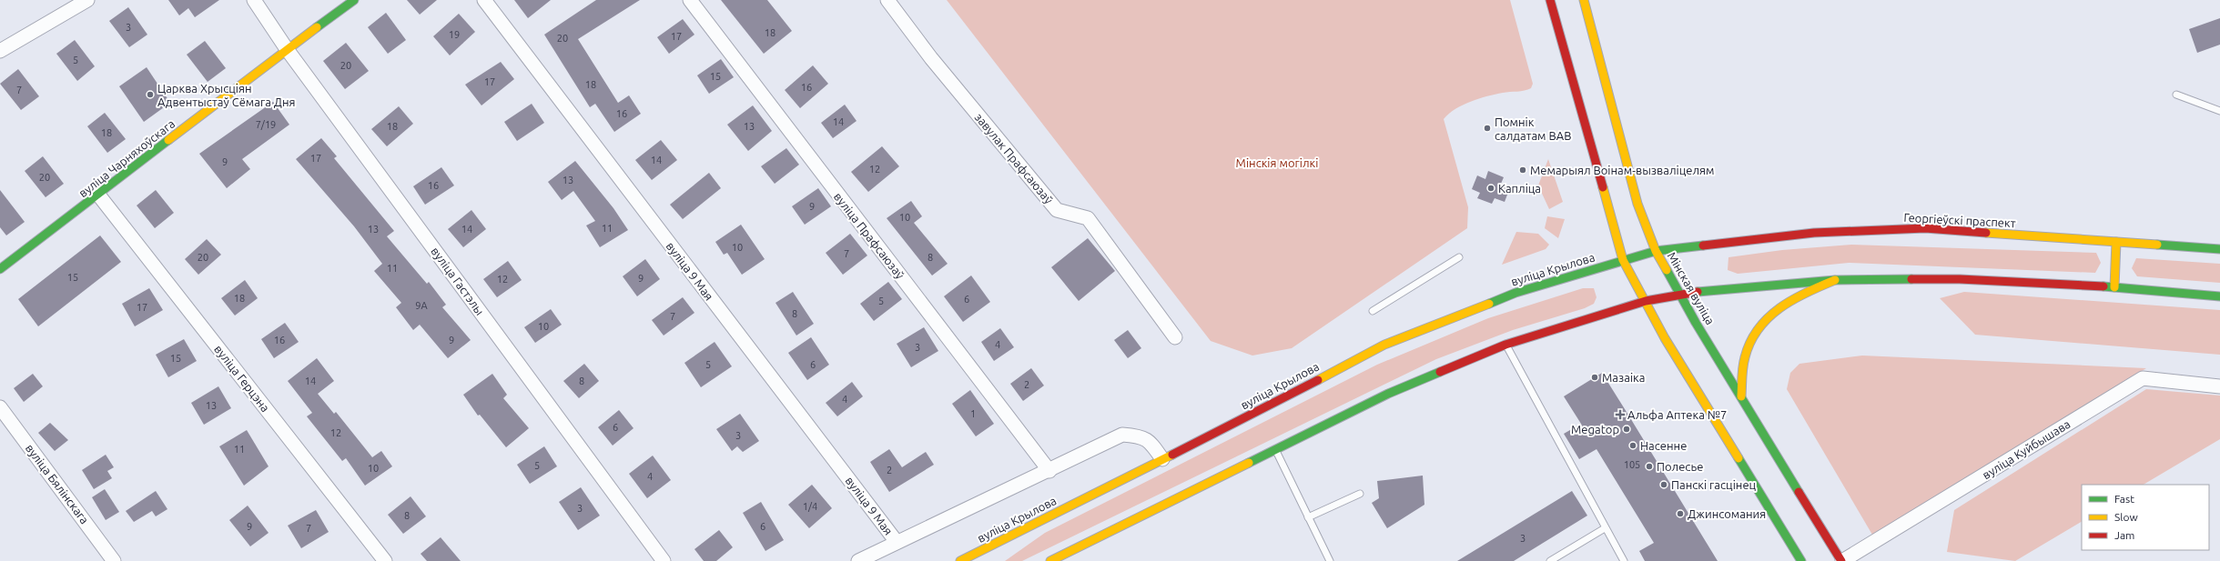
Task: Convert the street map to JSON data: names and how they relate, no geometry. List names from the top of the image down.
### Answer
{
  "streets": {
    "main road": [
      "вуліца Чарняхоўскага",
      "Георгіеўскі праспект",
      "вуліца Крылова",
      "Мінская вуліца"
    ],
    "street": [
      "завулак Прафсаюзаў",
      "вуліца Прафсаюзаў",
      "вуліца 9 Мая",
      "вуліца Гастэлы",
      "вуліца Герцэна",
      "вуліца Куйбышава",
      "вуліца Бялінскага"
    ]
  },
  "crossings": [
    ["вуліца Чарняхоўскага", "вуліца Гастэлы"],
    ["вуліца Чарняхоўскага", "вуліца Герцэна"],
    ["Георгіеўскі праспект", "вуліца Крылова"],
    ["Георгіеўскі праспект", "Мінская вуліца"],
    ["Мінская вуліца", "вуліца Куйбышава"]
  ],
  "parks": ["Мінскія могілкі"],
  "places": {
    "other": [
      "Царква Хрысціян Адвентыстаў Сёмага Дня",
      "Помнік салдатам ВАВ",
      "Мемарыял Воінам-вызваліцелям",
      "Капліца",
      "Мазаіка",
      "Megatop",
      "Насенне",
      "Полесье",
      "Панскі гасцінец",
      "Джинсомания"
    ],
    "health": ["Альфа Аптека №7"]
  },
  "house_numbers": [
    "3",
    "18",
    "19",
    "17",
    "20",
    "5",
    "20",
    "15",
    "17",
    "18",
    "16",
    "7",
    "16",
    "14",
    "7/19",
    "18",
    "13",
    "18",
    "17",
    "14",
    "9",
    "12",
    "20",
    "13",
    "16",
    "9",
    "10",
    "11",
    "13",
    "14",
    "10",
    "7",
    "20",
    "8",
    "11",
    "15",
    "9",
    "12",
    "18",
    "6",
    "5",
    "9А",
    "17",
    "8",
    "7",
    "10",
    "16",
    "9",
    "4",
    "3",
    "15",
    "5",
    "6",
    "14",
    "8",
    "2",
    "4",
    "13",
    "1",
    "6",
    "12",
    "3",
    "11",
    "105",
    "5",
    "10",
    "2",
    "4",
    "1/4",
    "3",
    "8",
    "9",
    "6",
    "7",
    "3"
  ],
  "legend": ["Fast", "Slow", "Jam"]
}
